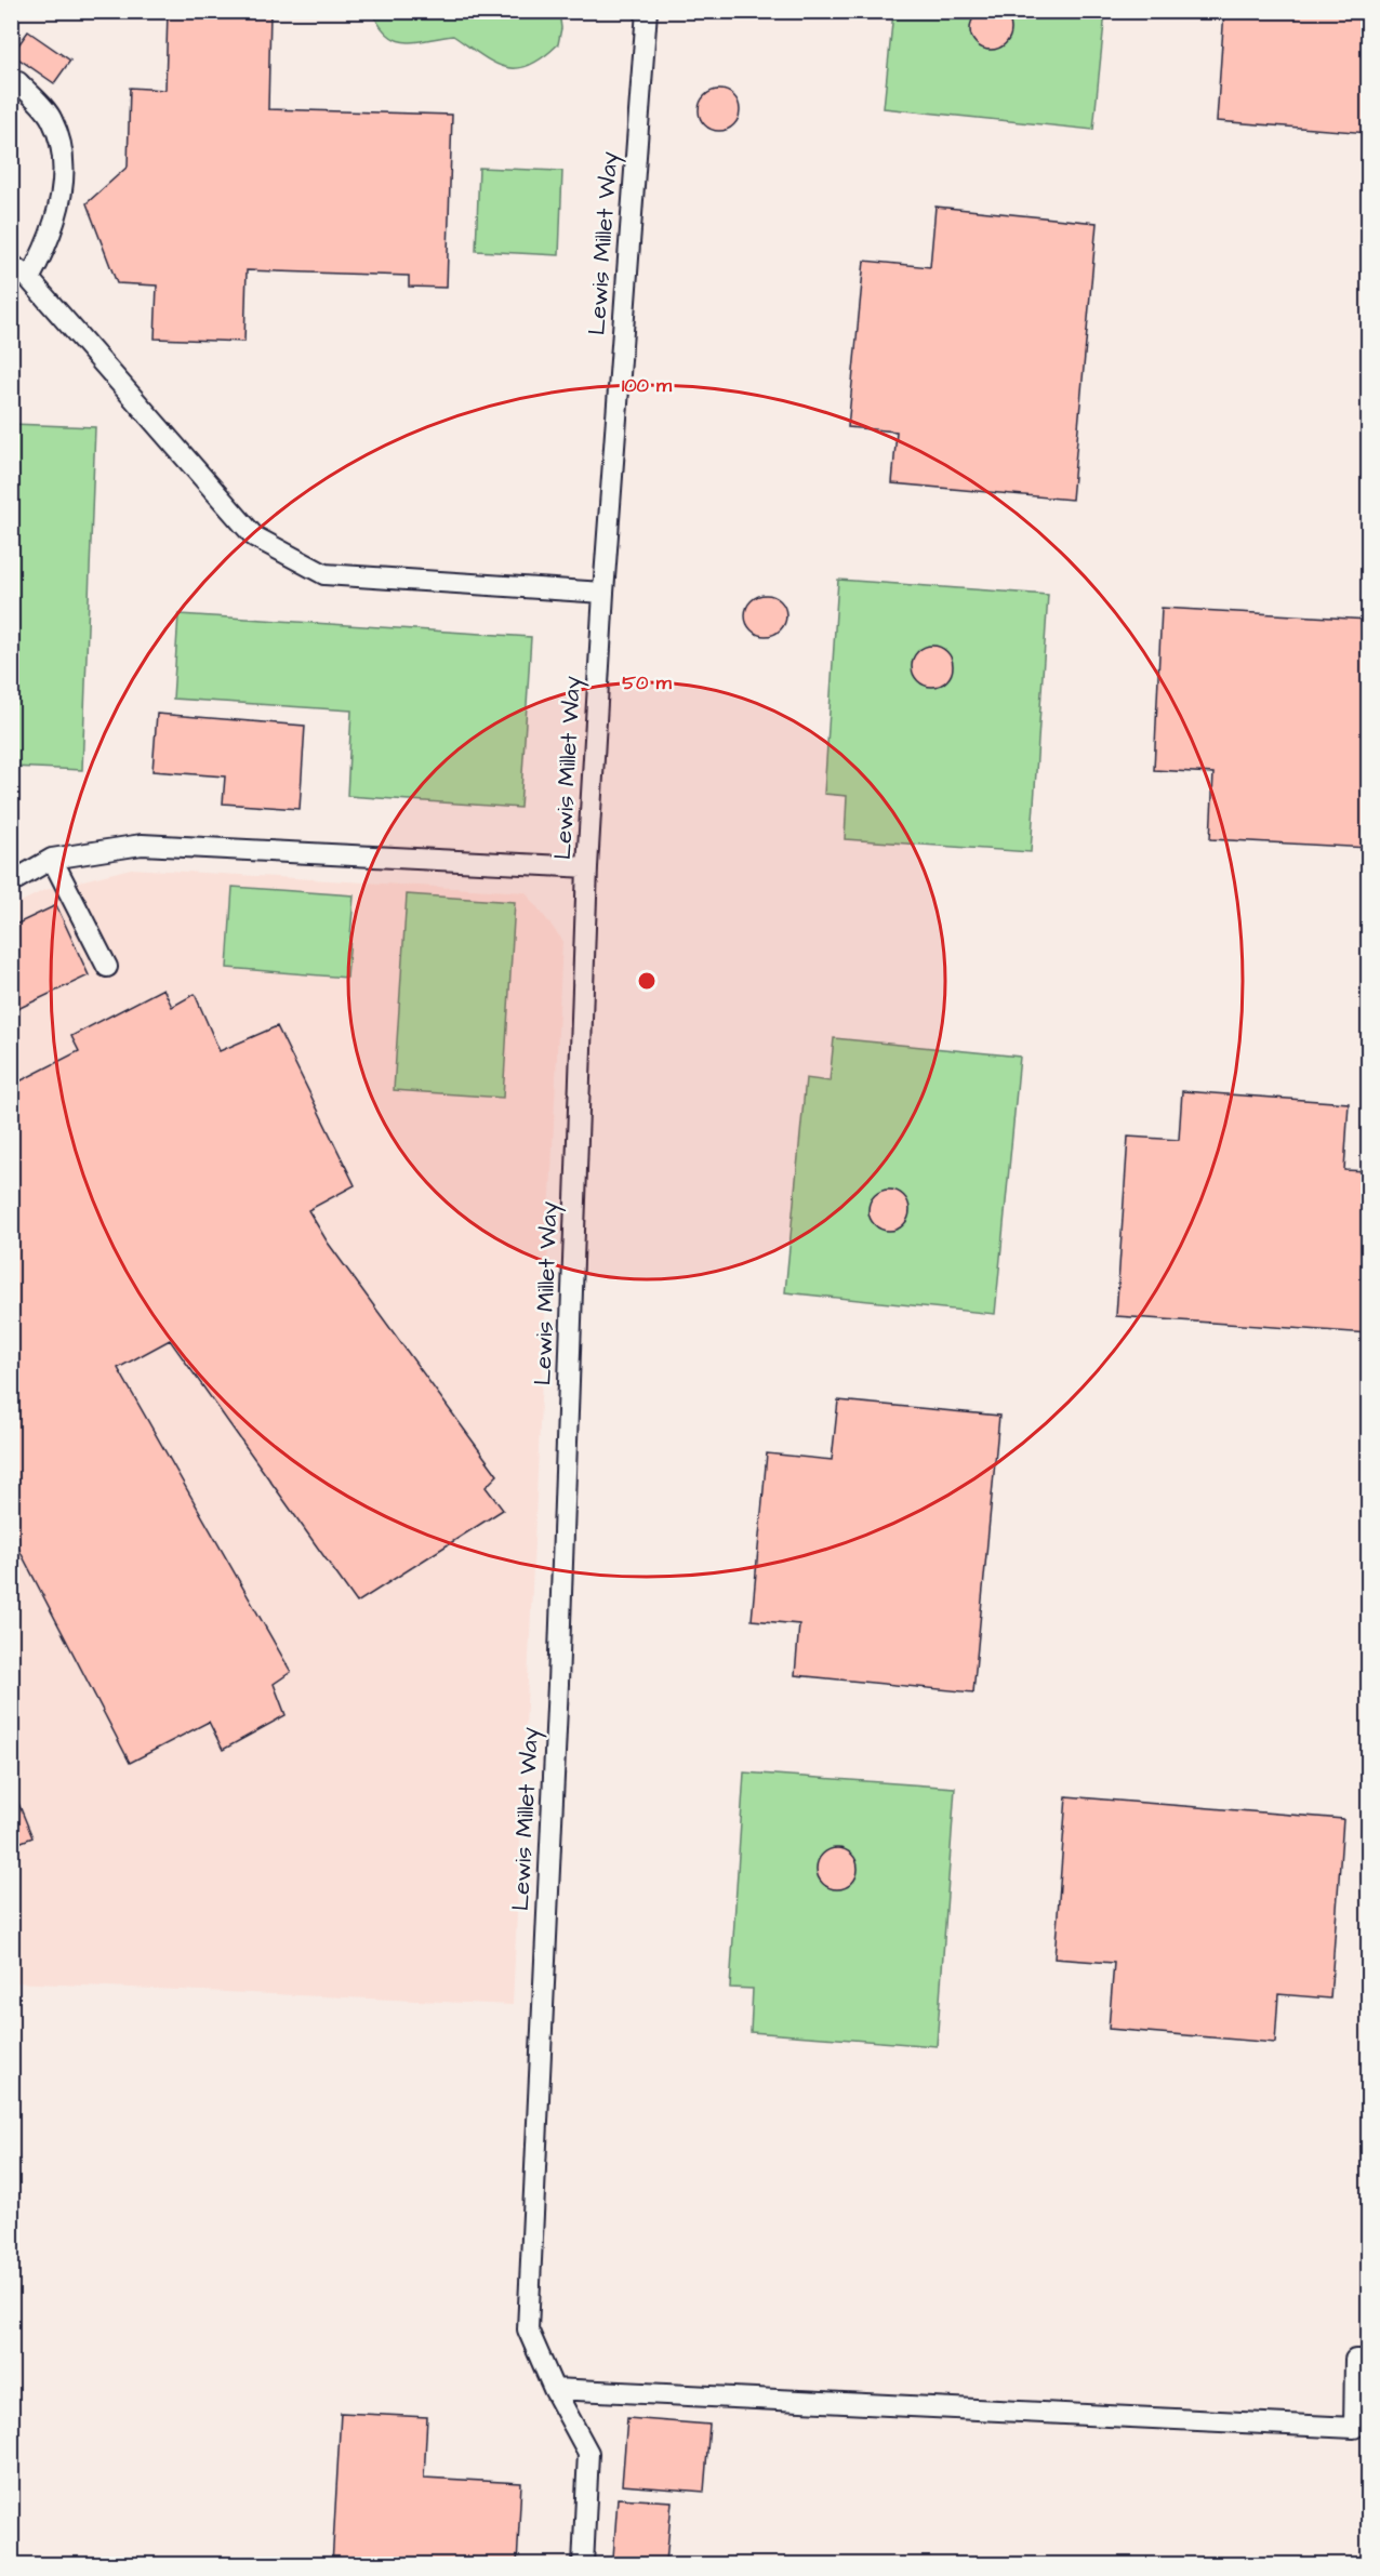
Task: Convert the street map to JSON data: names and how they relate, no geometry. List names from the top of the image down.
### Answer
{
  "streets": {
    "lane": ["Lewis Millet Way"]
  },
  "rings": ["100 m", "50 m"]
}
